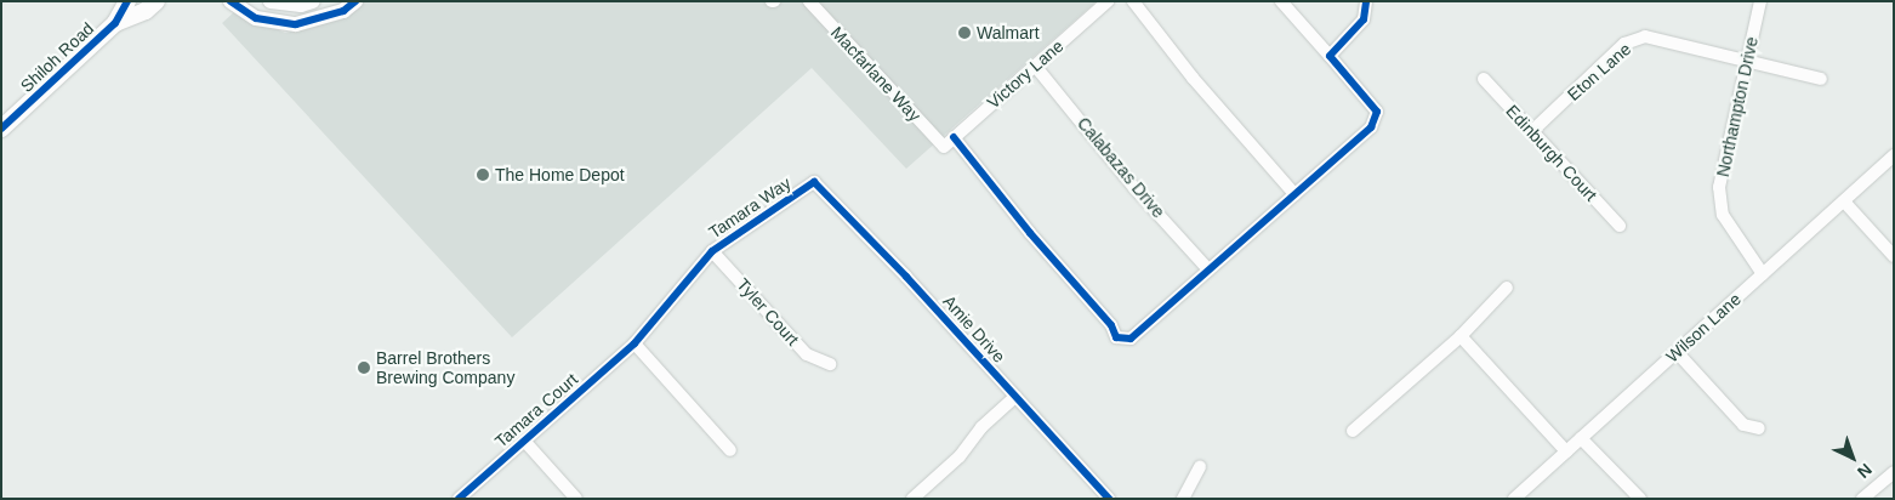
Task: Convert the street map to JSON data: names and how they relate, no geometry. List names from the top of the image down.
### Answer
{
  "streets": {
    "main road": ["Shiloh Road"],
    "street": [
      "Eton Lane",
      "Macfarlane Way",
      "Victory Lane",
      "Northampton Drive",
      "Edinburgh Court",
      "Calabazas Drive",
      "Tamara Way",
      "Tyler Court",
      "Wilson Lane",
      "Amie Drive",
      "Tamara Court"
    ]
  },
  "crossings": [
    ["Eton Lane", "Northampton Drive"],
    ["Eton Lane", "Edinburgh Court"],
    ["Macfarlane Way", "Victory Lane"],
    ["Victory Lane", "Calabazas Drive"],
    ["Northampton Drive", "Wilson Lane"],
    ["Tamara Way", "Tyler Court"],
    ["Tamara Way", "Amie Drive"],
    ["Tamara Way", "Tamara Court"]
  ],
  "places": ["Walmart", "The Home Depot", "Barrel Brothers Brewing Company"],
  "north": "bottom right"
}
